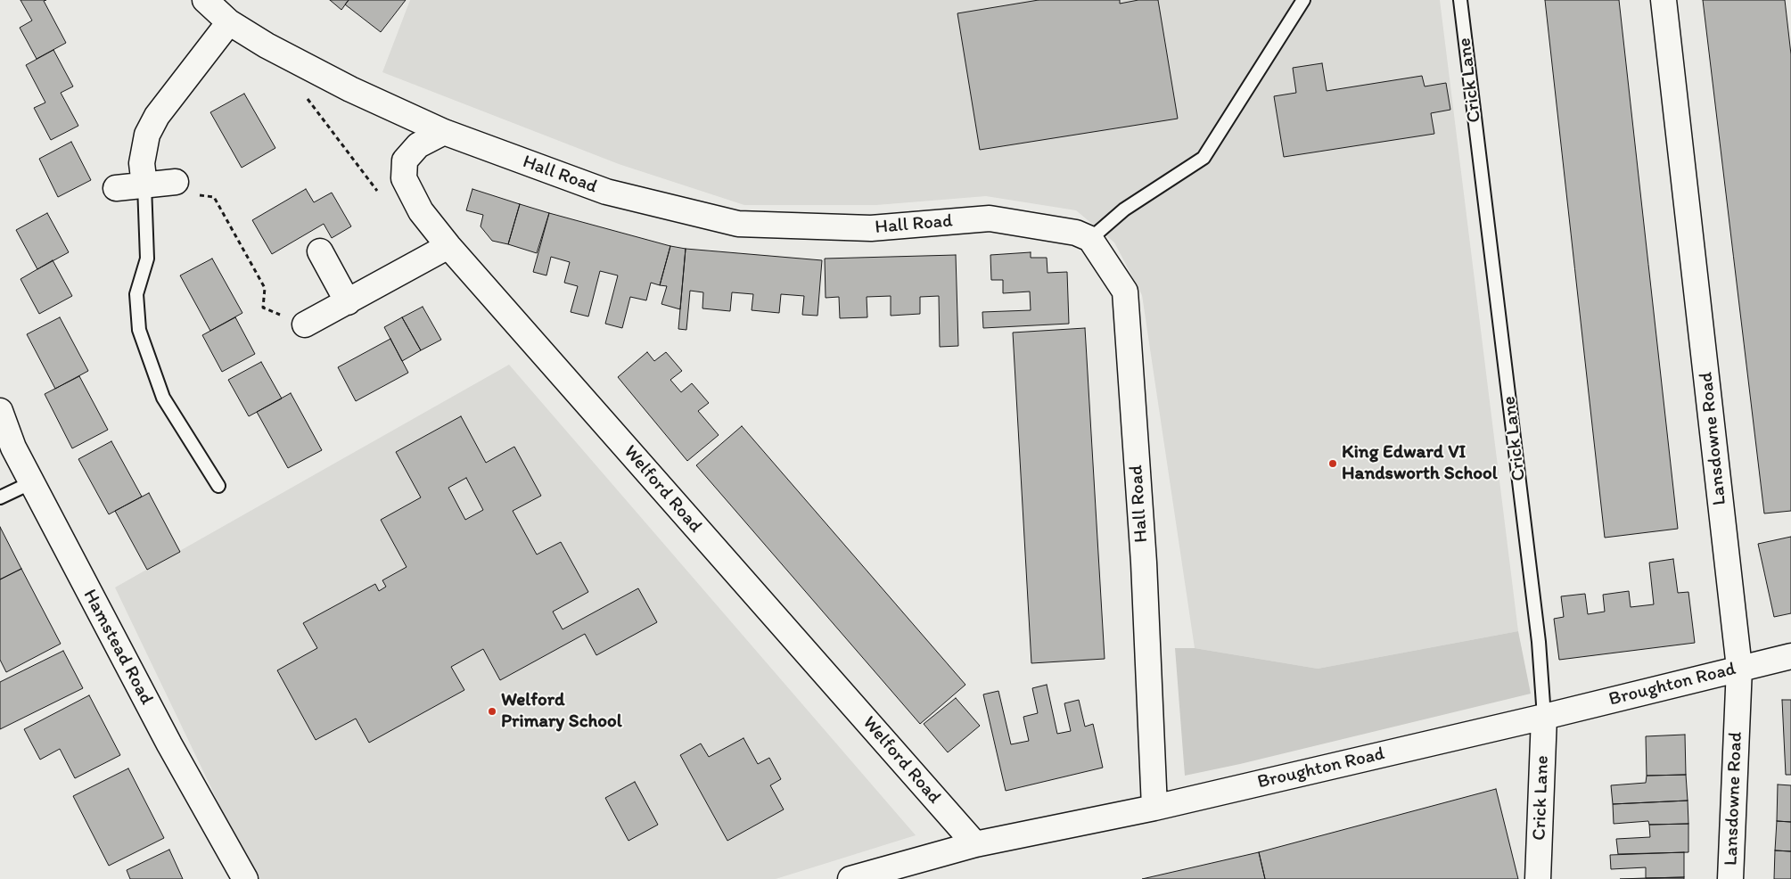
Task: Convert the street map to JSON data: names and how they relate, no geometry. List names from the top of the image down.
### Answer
{
  "streets": {
    "street": [
      "Crick Lane",
      "Hall Road",
      "Lansdowne Road",
      "Welford Road",
      "Hamstead Road",
      "Broughton Road"
    ]
  },
  "crossings": [
    ["Crick Lane", "Broughton Road"],
    ["Hall Road", "Welford Road"],
    ["Hall Road", "Broughton Road"],
    ["Lansdowne Road", "Broughton Road"],
    ["Welford Road", "Broughton Road"]
  ],
  "places": ["King Edward VI Handsworth School", "Welford Primary School"]
}
